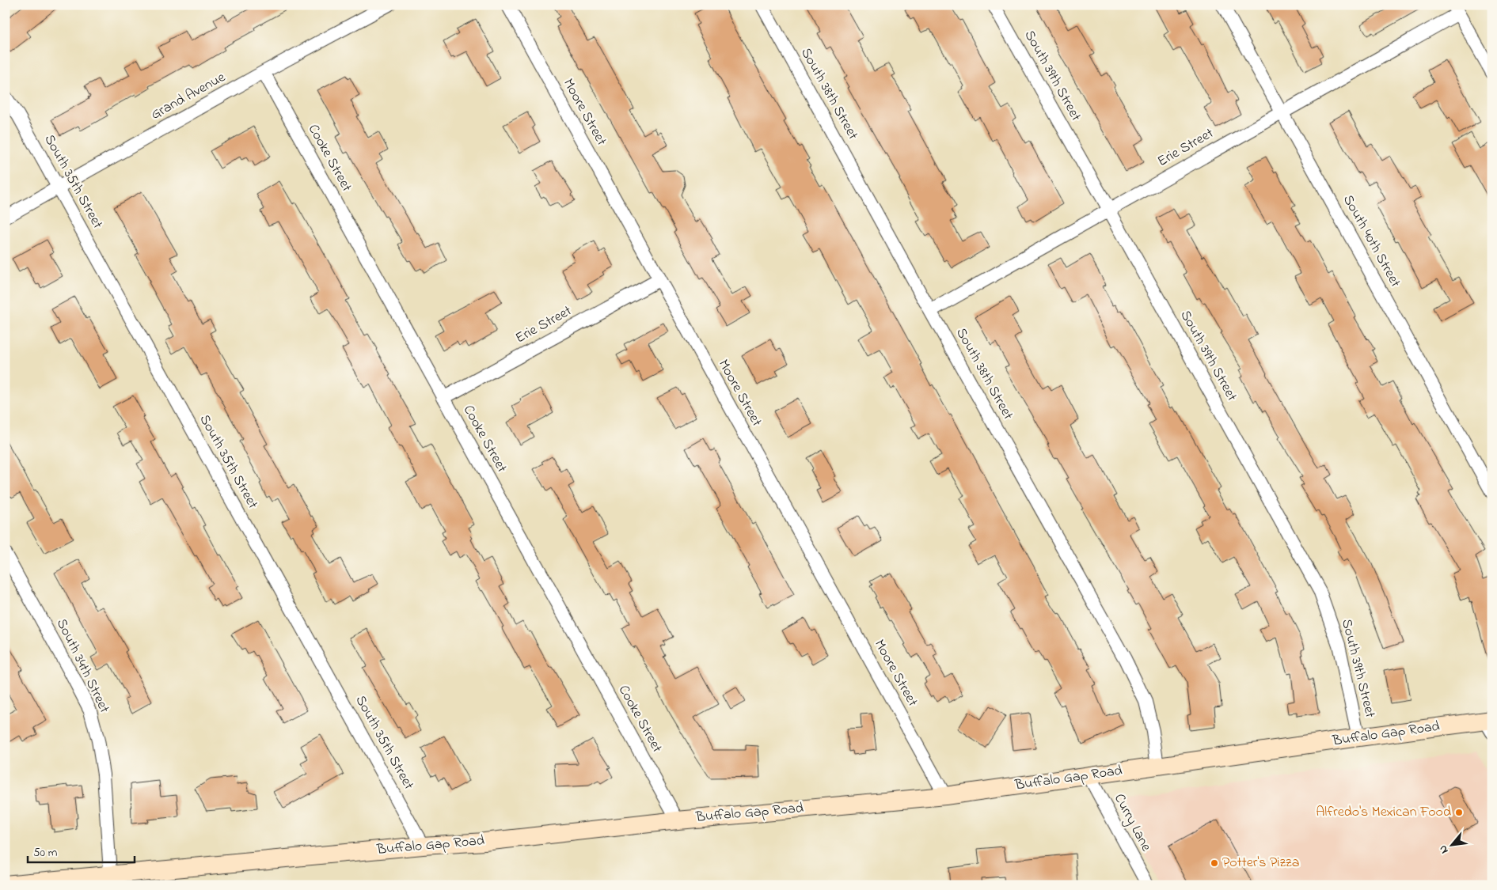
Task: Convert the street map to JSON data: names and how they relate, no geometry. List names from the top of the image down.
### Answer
{
  "streets": {
    "main road": ["Buffalo Gap Road"],
    "street": [
      "South 39th Street",
      "South 38th Street",
      "Grand Avenue",
      "Moore Street",
      "Erie Street",
      "Cooke Street",
      "South 35th Street",
      "South 40th Street",
      "South 34th Street",
      "Curry Lane"
    ]
  },
  "crossings": [
    ["South 39th Street", "Erie Street"],
    ["South 39th Street", "Buffalo Gap Road"],
    ["South 38th Street", "Erie Street"],
    ["South 38th Street", "Buffalo Gap Road"],
    ["Grand Avenue", "Cooke Street"],
    ["Grand Avenue", "South 35th Street"],
    ["Moore Street", "Erie Street"],
    ["Moore Street", "Buffalo Gap Road"],
    ["Erie Street", "Cooke Street"],
    ["Erie Street", "South 40th Street"],
    ["Cooke Street", "Buffalo Gap Road"],
    ["South 35th Street", "Buffalo Gap Road"],
    ["South 34th Street", "Buffalo Gap Road"],
    ["Buffalo Gap Road", "Curry Lane"]
  ],
  "places": ["Alfredo's Mexican Food", "Potter's Pizza"],
  "scale_bar": "50 m",
  "north": "bottom left"
}
